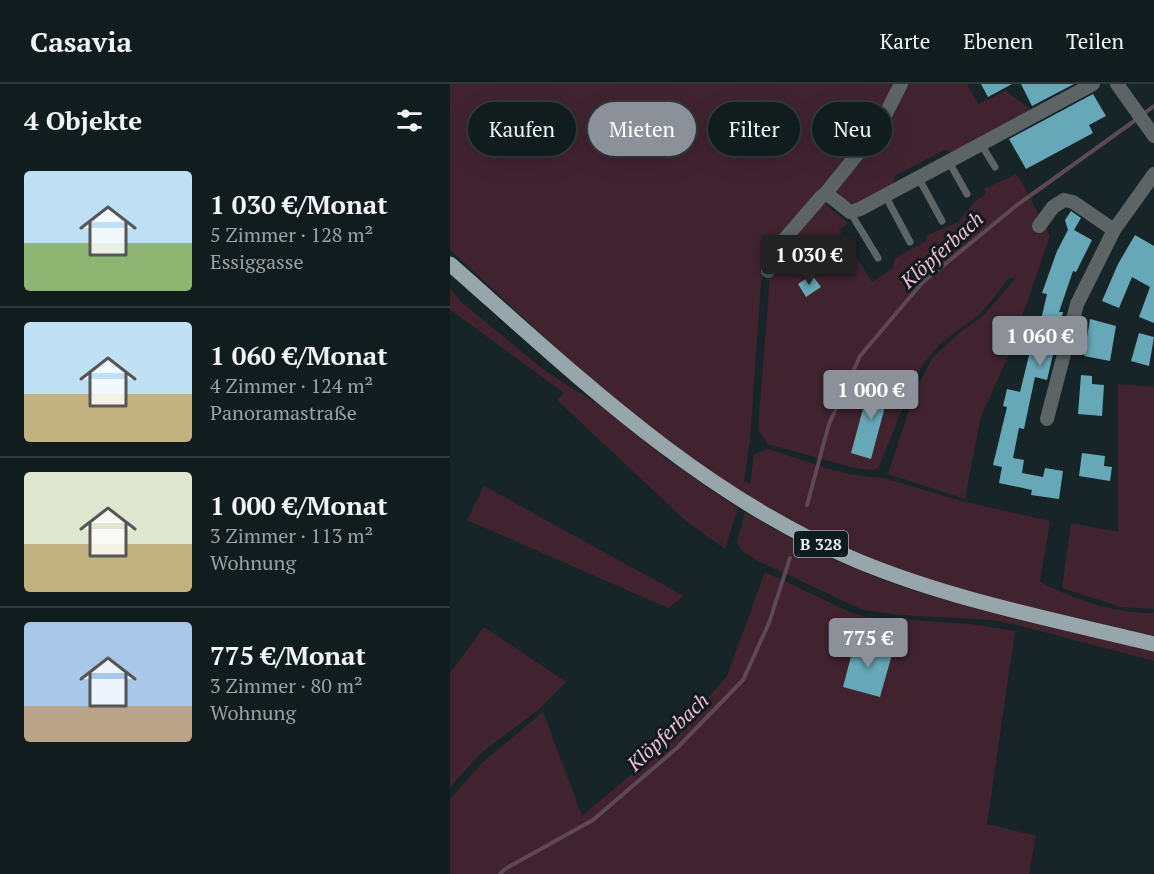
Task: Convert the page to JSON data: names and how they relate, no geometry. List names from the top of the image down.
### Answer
{
  "streets": {
    "main road": ["B 328"]
  },
  "water": ["Klöpferbach"],
  "page": {
    "header": "Casavia",
    "nav": ["Karte", "Ebenen", "Teilen"],
    "heading": "4 Objekte",
    "chip": [
      "Kaufen",
      "Mieten",
      "Filter",
      "Neu"
    ],
    "list": [
      {
        "name": "1 030 €/Monat",
        "note": "5 Zimmer · 128 m² · Essiggasse"
      },
      {
        "name": "1 060 €/Monat",
        "note": "4 Zimmer · 124 m² · Panoramastraße"
      },
      {
        "name": "1 000 €/Monat",
        "note": "3 Zimmer · 113 m² · Wohnung"
      },
      {
        "name": "775 €/Monat",
        "note": "3 Zimmer · 80 m² · Wohnung"
      }
    ],
    "price": [
      "1 030 €",
      "1 060 €",
      "1 000 €",
      "775 €"
    ]
  }
}
